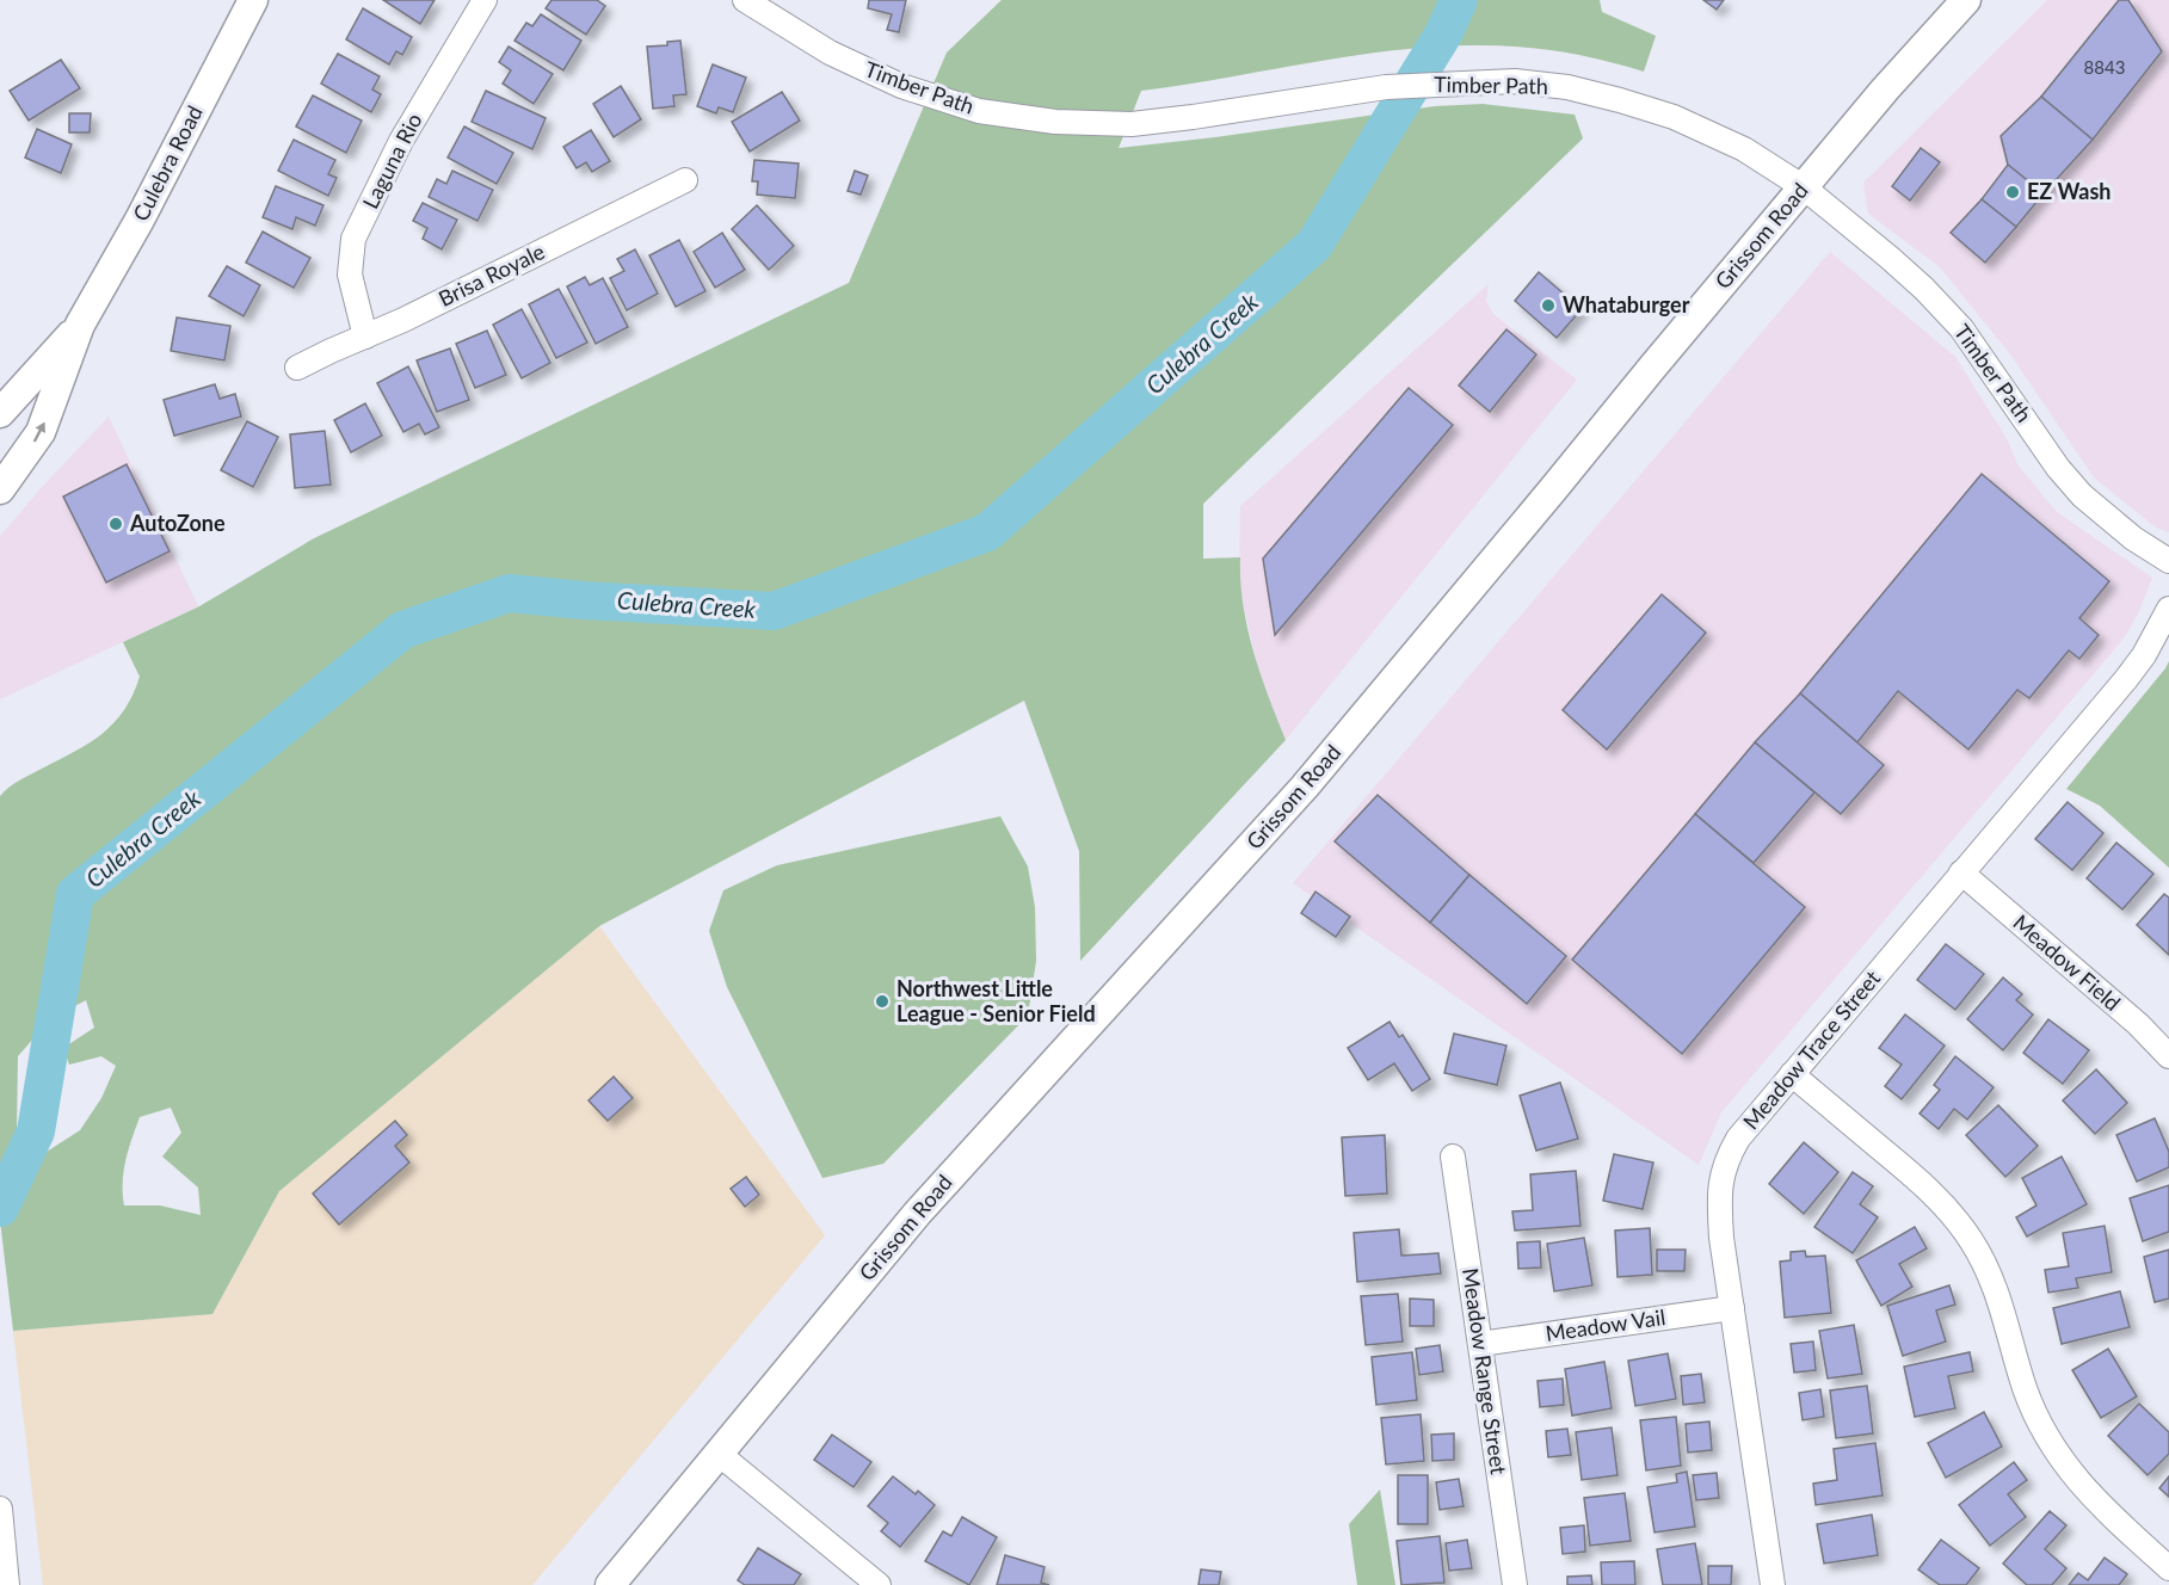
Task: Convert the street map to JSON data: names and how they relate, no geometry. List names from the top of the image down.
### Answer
{
  "streets": {
    "main road": ["Culebra Road", "Grissom Road"],
    "street": [
      "Timber Path",
      "Laguna Rio",
      "Brisa Royale",
      "Meadow Field",
      "Meadow Trace Street",
      "Meadow Vail",
      "Meadow Range Street"
    ]
  },
  "crossings": [
    ["Timber Path", "Grissom Road"],
    ["Laguna Rio", "Brisa Royale"],
    ["Meadow Field", "Meadow Trace Street"],
    ["Meadow Trace Street", "Meadow Vail"],
    ["Meadow Vail", "Meadow Range Street"]
  ],
  "water": ["Culebra Creek"],
  "places": [
    "EZ Wash",
    "Whataburger",
    "AutoZone",
    "Northwest Little League - Senior Field"
  ],
  "house_numbers": ["8843"]
}
